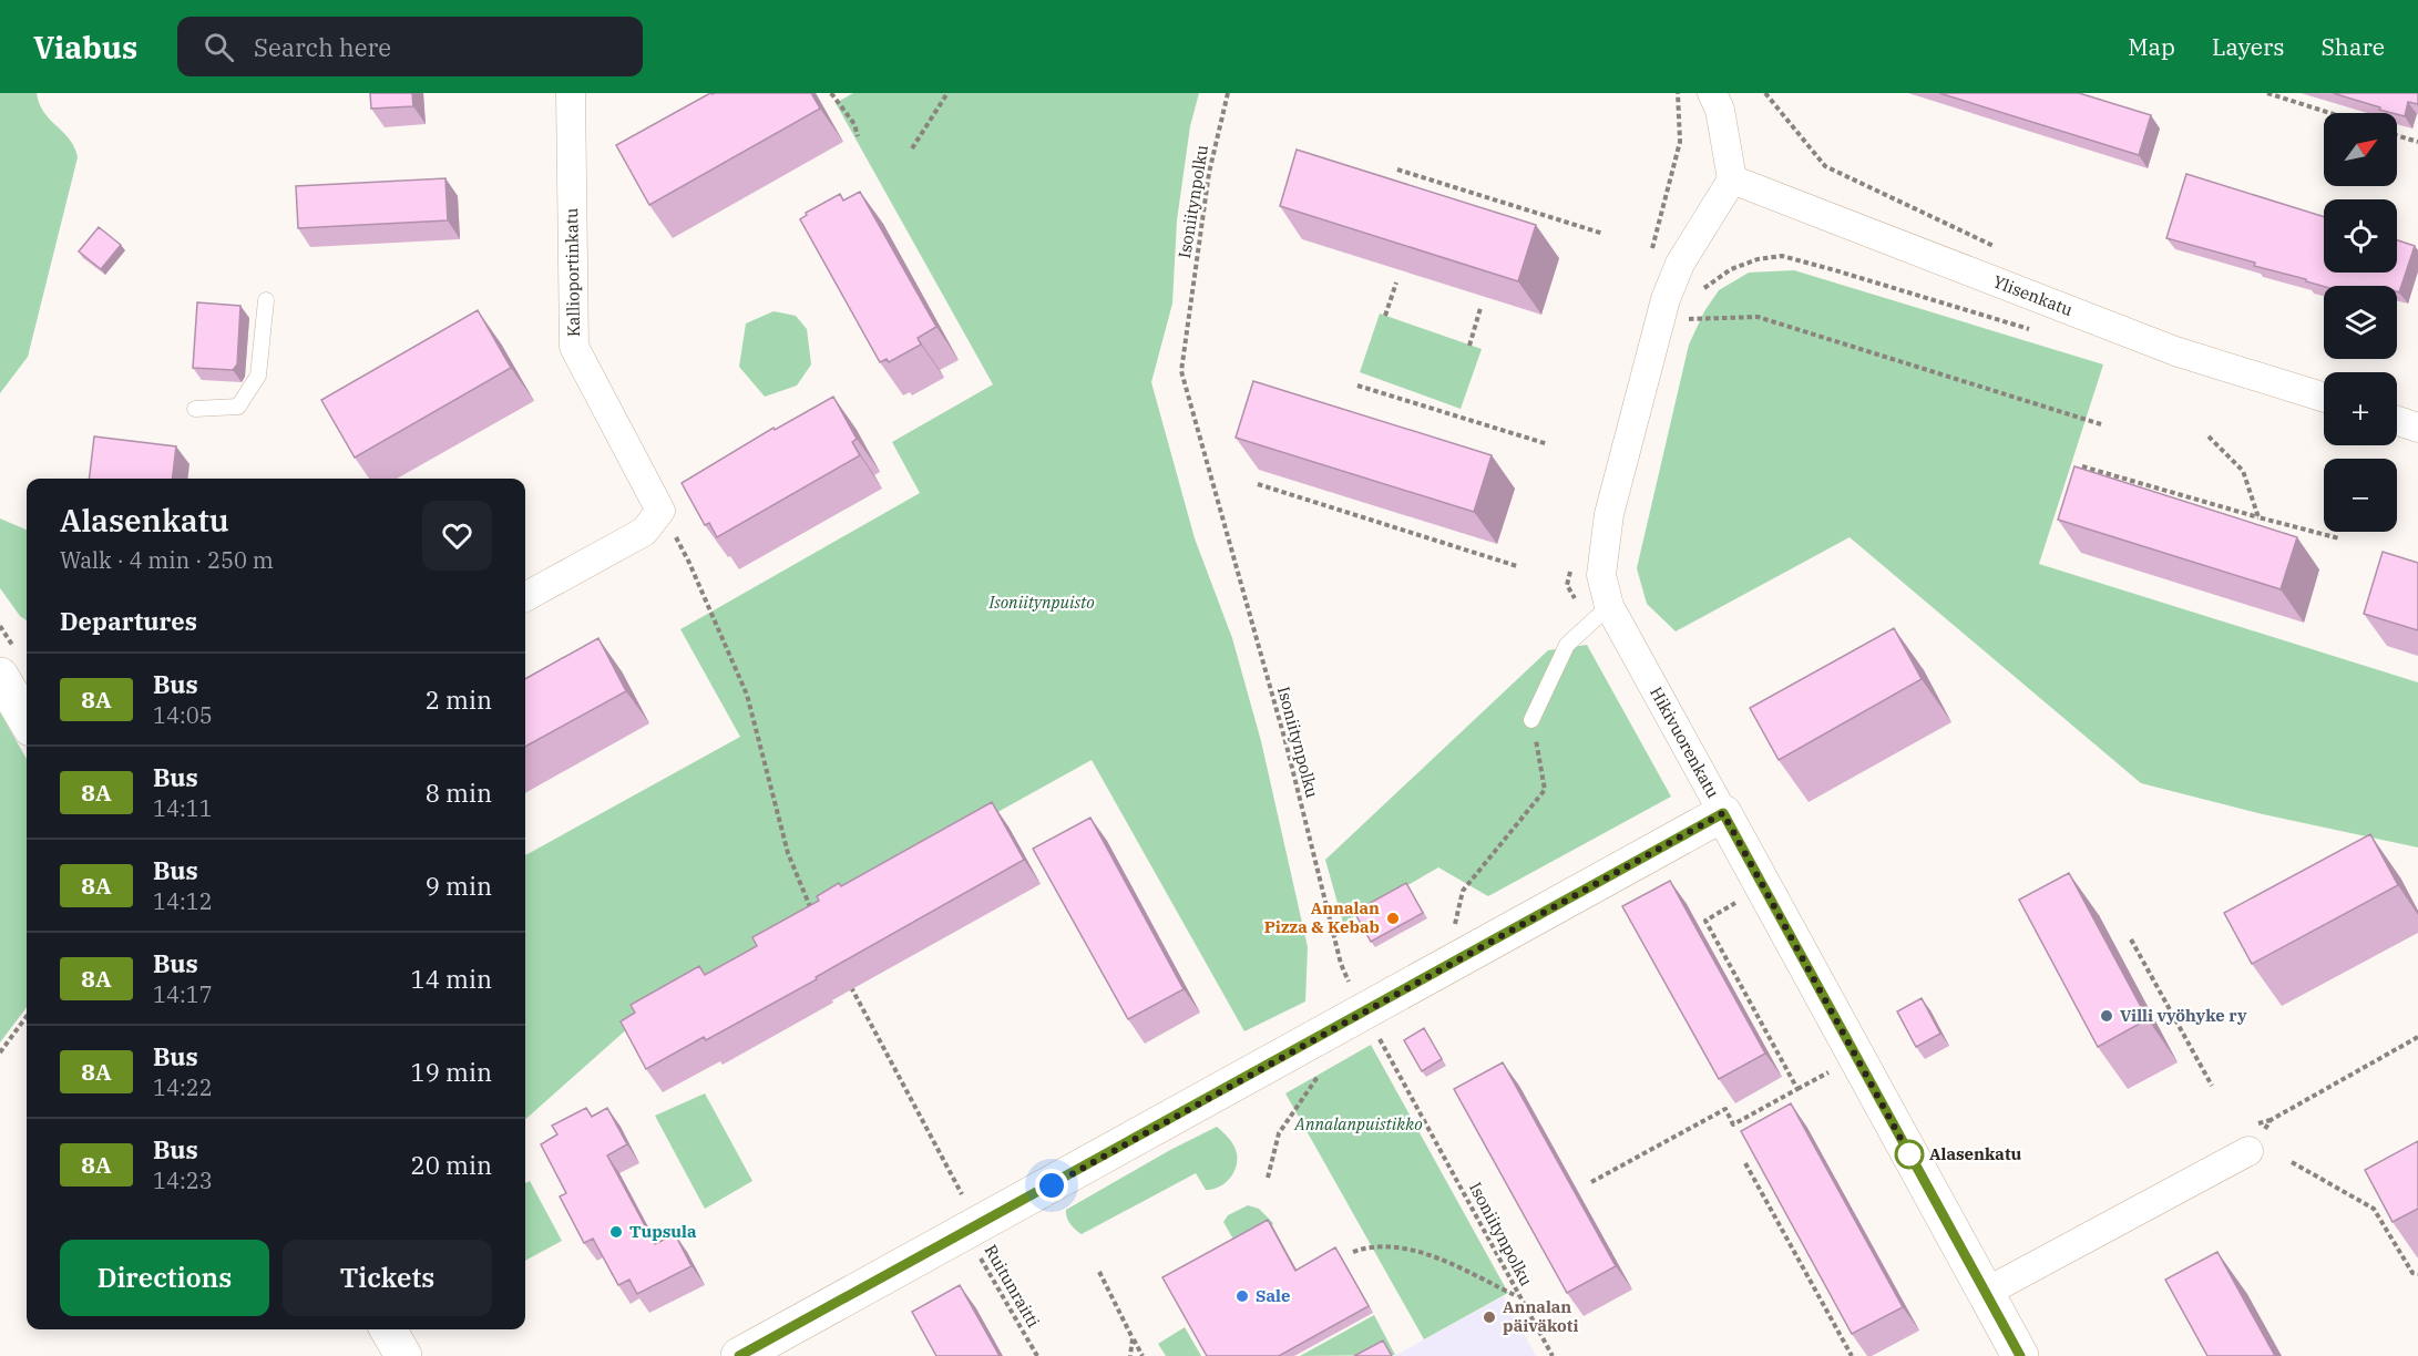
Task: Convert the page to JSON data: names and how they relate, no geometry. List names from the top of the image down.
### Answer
{
  "streets": {
    "street": ["Kallioportinkatu", "Ylisenkatu", "Hikivuorenkatu"],
    "path": ["Isoniitynpolku", "Ruitunraitti"]
  },
  "crossings": [
    ["Ylisenkatu", "Hikivuorenkatu"]
  ],
  "parks": ["Isoniitynpuisto", "Annalanpuistikko"],
  "places": [
    "Annalan Pizza & Kebab",
    "Villi vyöhyke ry",
    "Alasenkatu",
    "Tupsula",
    "Sale",
    "Annalan päiväkoti"
  ],
  "lines": ["bus line 8A"],
  "north": "top right",
  "page": {
    "header": "Viabus",
    "search": "Search here",
    "nav": ["Map", "Layers", "Share"],
    "map_buttons": ["+", "−"],
    "heading": [
      ["Alasenkatu", "Walk · 4 min · 250 m"],
      "Departures"
    ],
    "list": [
      {
        "mark": "8A",
        "name": "Bus",
        "note": "14:05",
        "value": "2 min"
      },
      {
        "mark": "8A",
        "name": "Bus",
        "note": "14:11",
        "value": "8 min"
      },
      {
        "mark": "8A",
        "name": "Bus",
        "note": "14:12",
        "value": "9 min"
      },
      {
        "mark": "8A",
        "name": "Bus",
        "note": "14:17",
        "value": "14 min"
      },
      {
        "mark": "8A",
        "name": "Bus",
        "note": "14:22",
        "value": "19 min"
      },
      {
        "mark": "8A",
        "name": "Bus",
        "note": "14:23",
        "value": "20 min"
      }
    ],
    "buttons": ["Directions", "Tickets"]
  }
}
